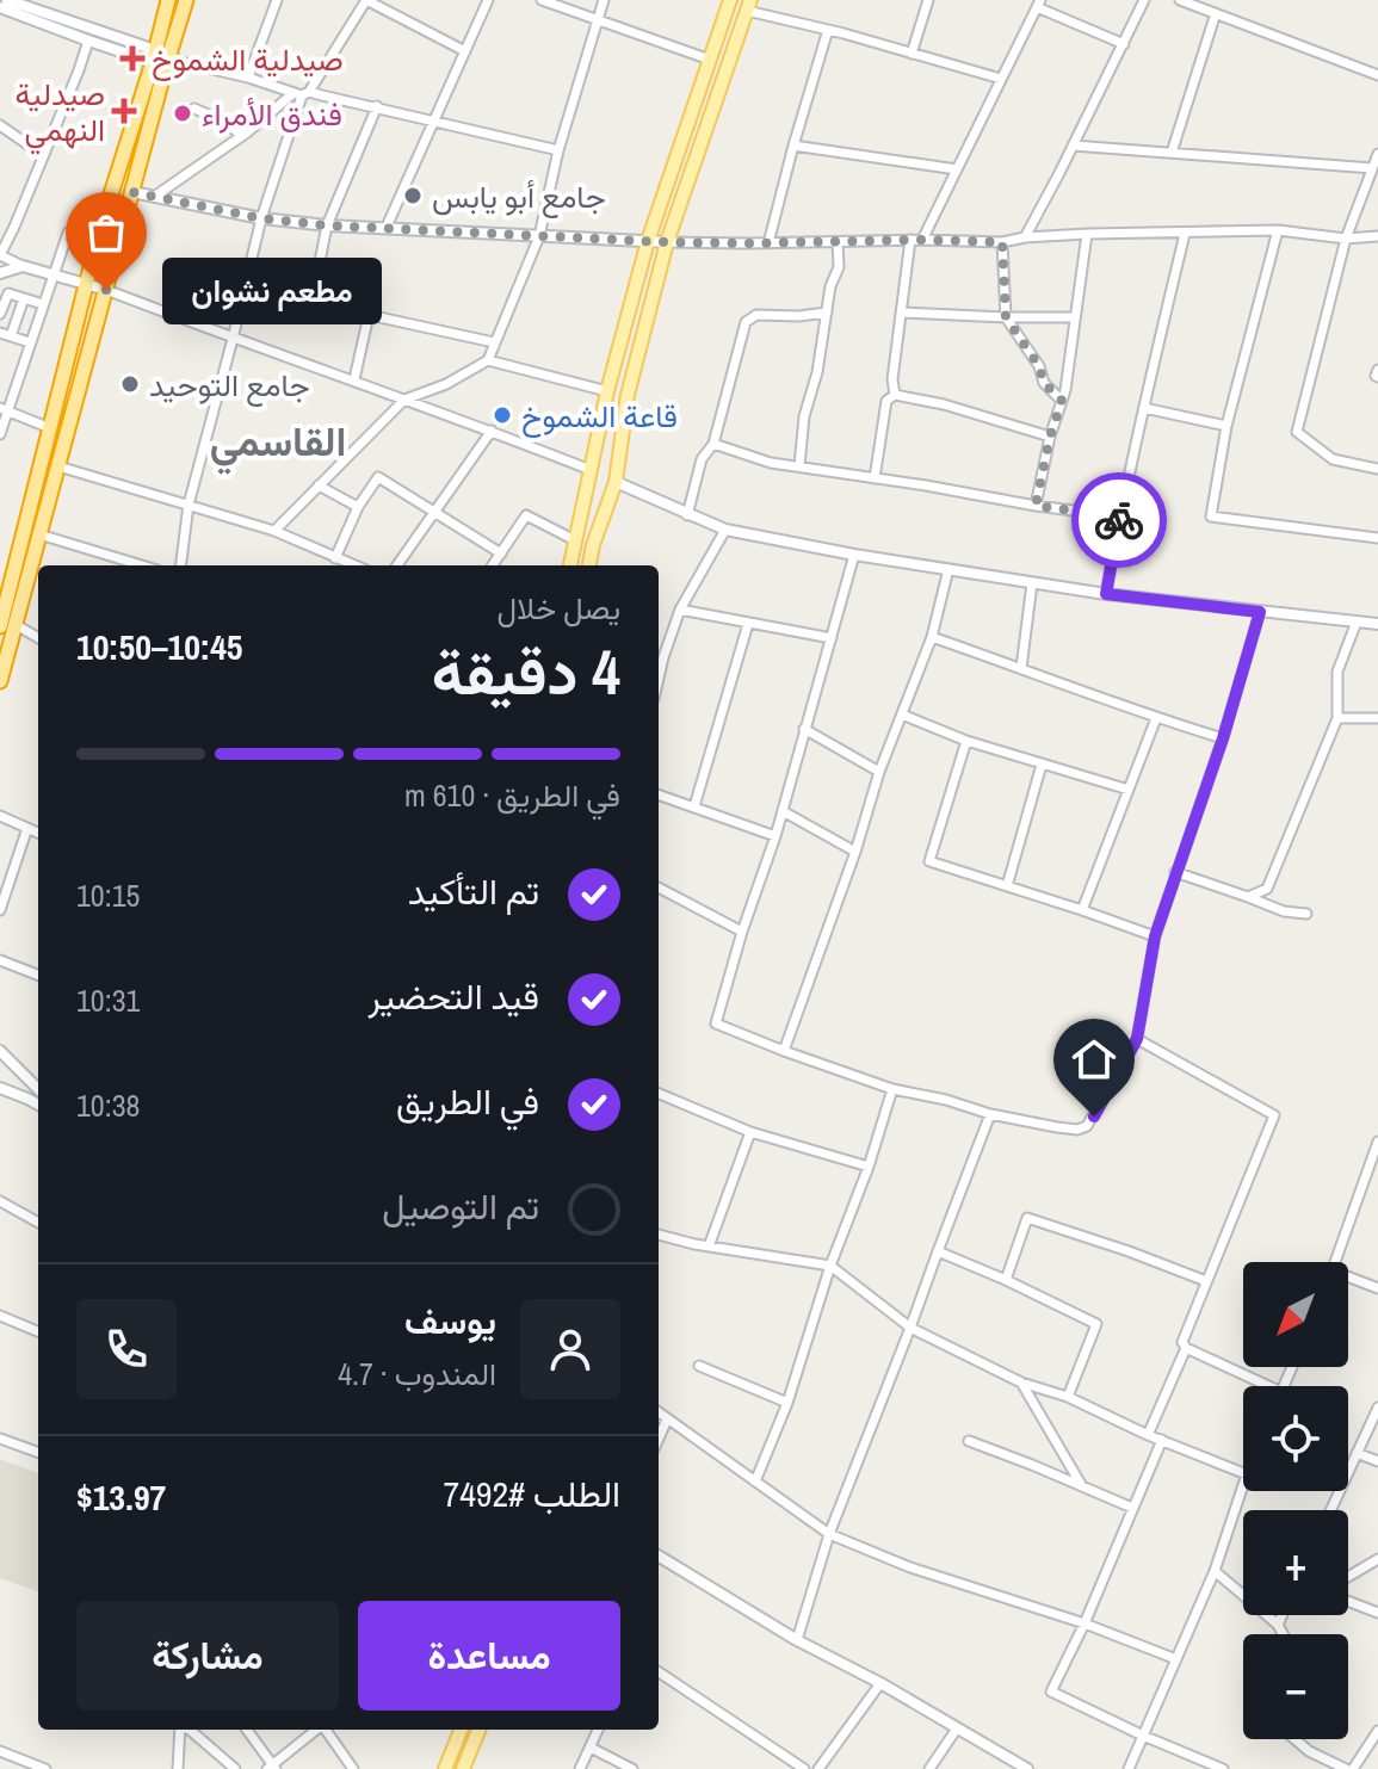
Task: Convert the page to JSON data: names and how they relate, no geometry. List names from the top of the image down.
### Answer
{
  "districts": ["القاسمي"],
  "places": {
    "health": ["صيدلية الشموخ", "صيدلية النهمي"],
    "other": [
      "فندق الأمراء",
      "جامع أبو يابس",
      "مطعم نشوان",
      "جامع التوحيد",
      "قاعة الشموخ"
    ]
  },
  "north": "bottom left",
  "page": {
    "bubble": "مطعم نشوان",
    "heading": ["4 دقيقة", "يصل خلال", "10:45–10:50"],
    "panel": [
      "يوسف",
      "المندوب · 4.7",
      "الطلب #7492",
      "$13.97"
    ],
    "bar": "في الطريق · 610 m",
    "list": [
      ["تم التأكيد", "10:15"],
      ["قيد التحضير", "10:31"],
      ["في الطريق", "10:38"],
      "تم التوصيل"
    ],
    "map_buttons": ["+", "−"],
    "buttons": ["مساعدة", "مشاركة"]
  }
}
